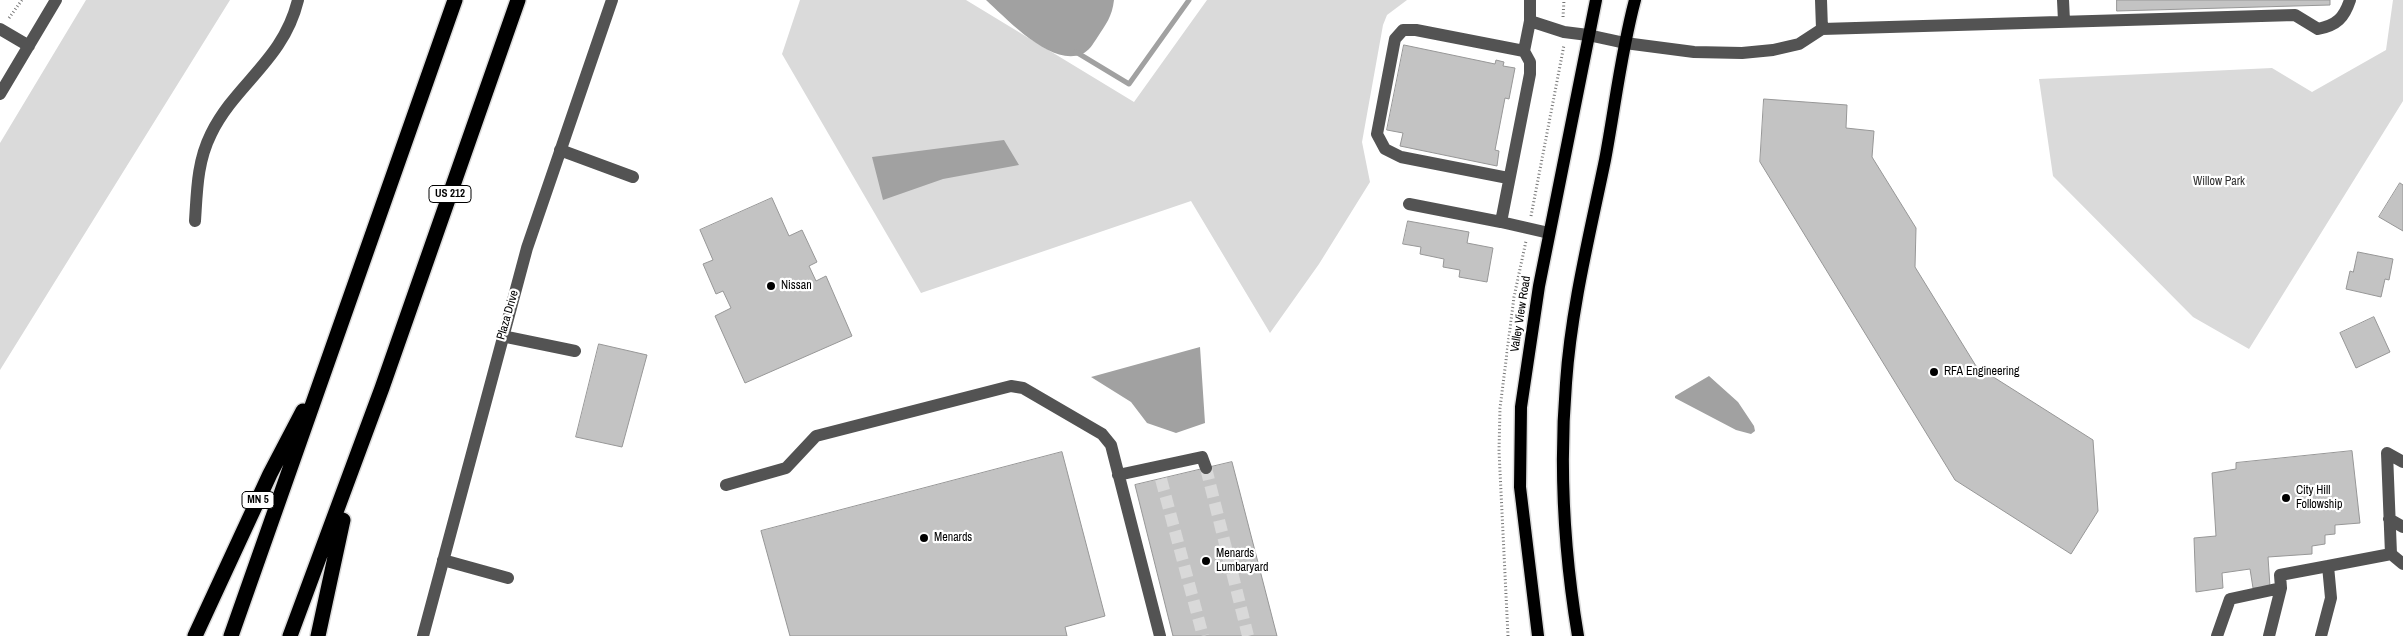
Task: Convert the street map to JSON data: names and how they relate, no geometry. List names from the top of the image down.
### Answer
{
  "streets": {
    "highway": ["US 212", "MN 5"],
    "main road": ["Valley View Road"],
    "street": ["Plaza Drive"]
  },
  "parks": ["Willow Park"],
  "places": [
    "Nissan",
    "RFA Engineering",
    "City Hill Followship",
    "Menards",
    "Menards Lumbaryard"
  ]
}
